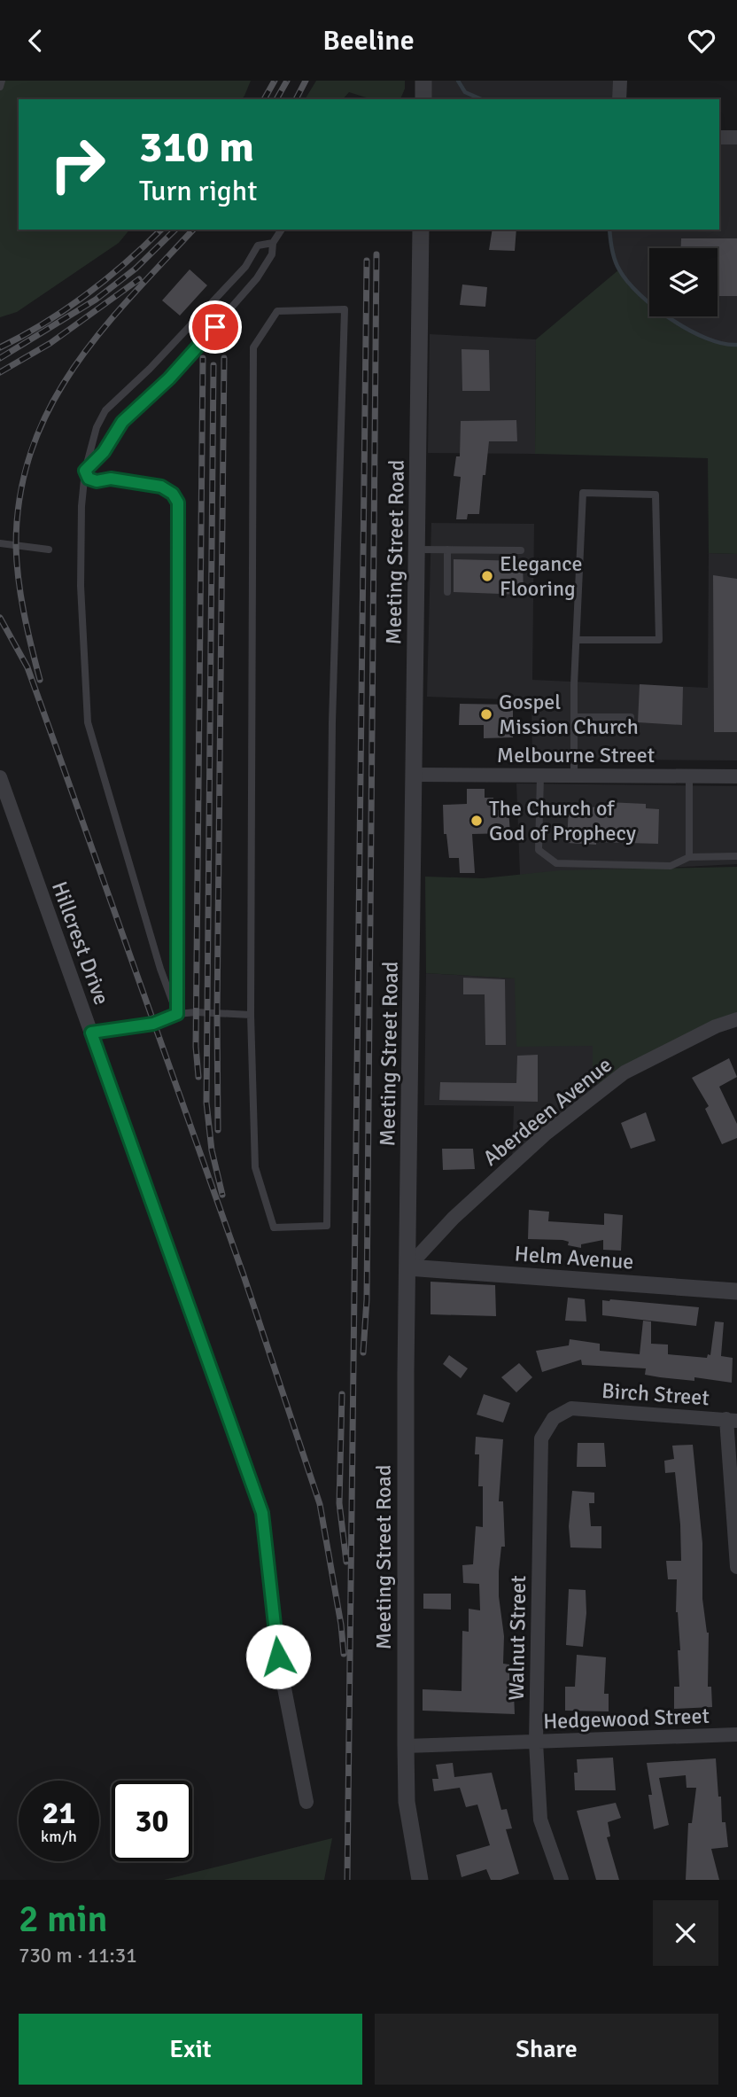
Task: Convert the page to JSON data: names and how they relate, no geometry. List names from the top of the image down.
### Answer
{
  "streets": {
    "street": [
      "Meeting Street Road",
      "Melbourne Street",
      "Hillcrest Drive",
      "Aberdeen Avenue",
      "Helm Avenue",
      "Birch Street",
      "Walnut Street",
      "Hedgewood Street"
    ]
  },
  "crossings": [
    ["Meeting Street Road", "Melbourne Street"],
    ["Meeting Street Road", "Aberdeen Avenue"],
    ["Meeting Street Road", "Helm Avenue"],
    ["Meeting Street Road", "Hedgewood Street"],
    ["Aberdeen Avenue", "Helm Avenue"],
    ["Birch Street", "Walnut Street"],
    ["Walnut Street", "Hedgewood Street"]
  ],
  "places": ["Elegance Flooring", "Gospel Mission Church", "The Church of God of Prophecy"],
  "page": {
    "header": "Beeline",
    "turn": ["310 m", "Turn right"],
    "speed": "21 km/h",
    "limit": "30",
    "heading": ["2 min", "730 m · 11:31"],
    "buttons": ["Exit", "Share"]
  }
}
